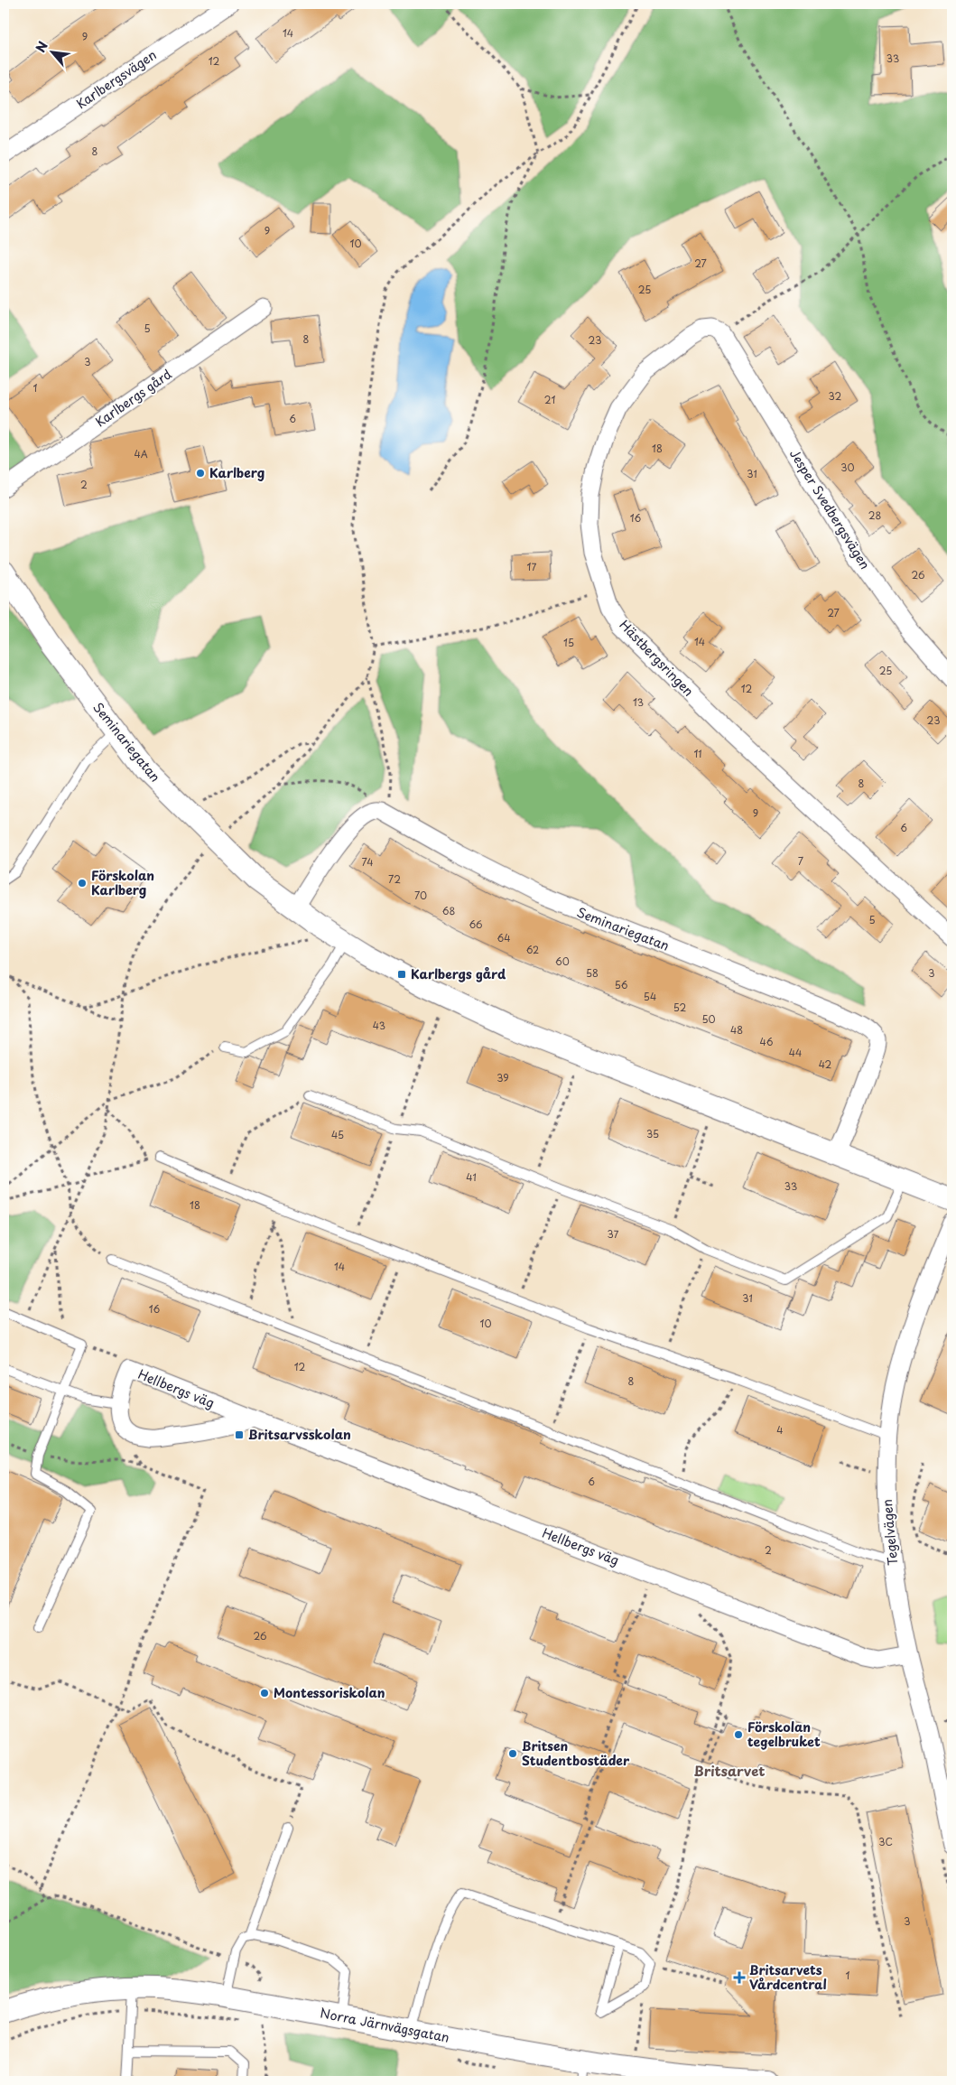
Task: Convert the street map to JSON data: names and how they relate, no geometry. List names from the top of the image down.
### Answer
{
  "streets": {
    "street": [
      "Karlbergsvägen",
      "Karlbergs gård",
      "Jesper Svedbergsvägen",
      "Hästbergsringen",
      "Seminariegatan",
      "Hellbergs väg",
      "Tegelvägen",
      "Norra Järnvägsgatan"
    ]
  },
  "crossings": [
    ["Jesper Svedbergsvägen", "Hästbergsringen"],
    ["Hellbergs väg", "Tegelvägen"]
  ],
  "districts": ["Britsarvet"],
  "places": {
    "other": [
      "Karlberg",
      "Förskolan Karlberg",
      "Montessoriskolan",
      "Förskolan tegelbruket",
      "Britsen Studentbostäder"
    ],
    "transit": ["Karlbergs gård", "Britsarvsskolan"],
    "health": ["Britsarvets Vårdcentral"]
  },
  "house_numbers": [
    "14",
    "9",
    "33",
    "12",
    "8",
    "9",
    "10",
    "27",
    "25",
    "5",
    "8",
    "23",
    "3",
    "1",
    "32",
    "21",
    "6",
    "18",
    "4A",
    "30",
    "31",
    "2",
    "28",
    "16",
    "17",
    "26",
    "27",
    "14",
    "15",
    "25",
    "12",
    "13",
    "23",
    "11",
    "8",
    "9",
    "6",
    "7",
    "74",
    "72",
    "70",
    "68",
    "5",
    "66",
    "64",
    "62",
    "60",
    "58",
    "3",
    "56",
    "54",
    "52",
    "50",
    "43",
    "48",
    "46",
    "44",
    "42",
    "39",
    "35",
    "45",
    "41",
    "33",
    "18",
    "37",
    "14",
    "31",
    "16",
    "10",
    "12",
    "8",
    "4",
    "6",
    "2",
    "26",
    "3C",
    "3",
    "1"
  ],
  "north": "top left"
}
